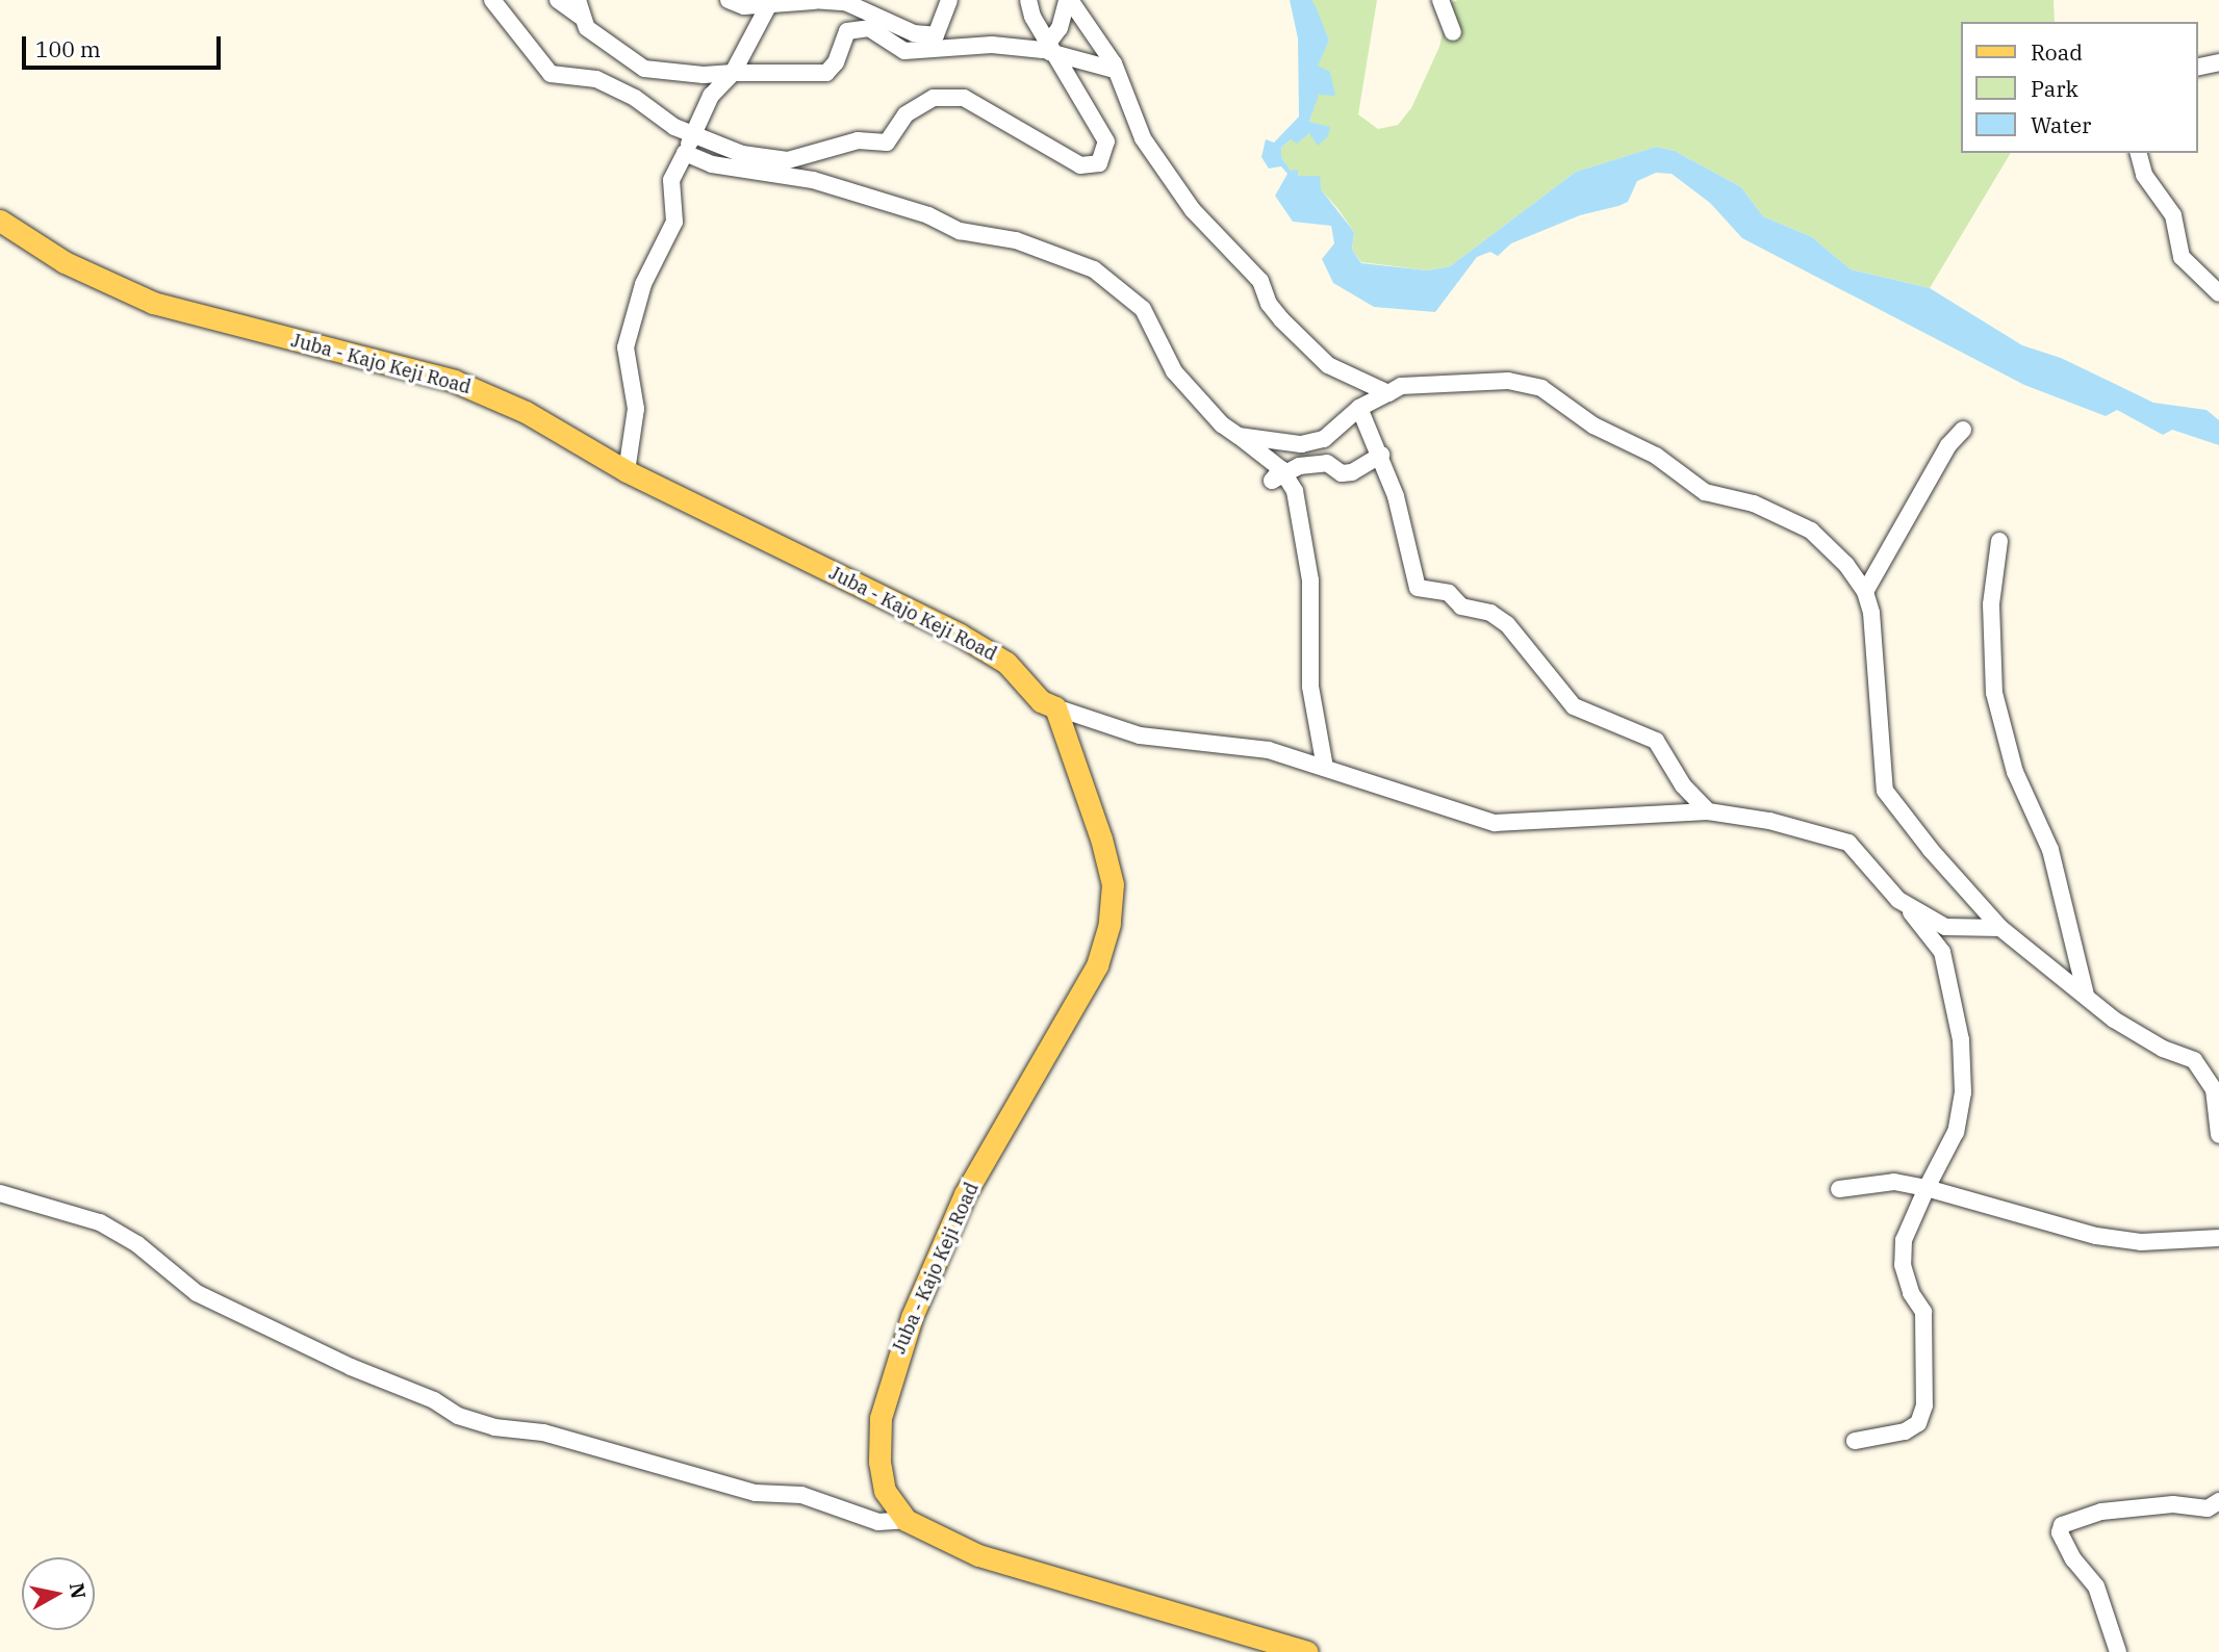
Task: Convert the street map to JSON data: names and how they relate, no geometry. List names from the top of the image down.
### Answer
{
  "streets": {
    "main road": ["Juba - Kajo Keji Road"]
  },
  "legend": ["Road", "Park", "Water"],
  "scale_bar": "100 m",
  "north": "right"
}
